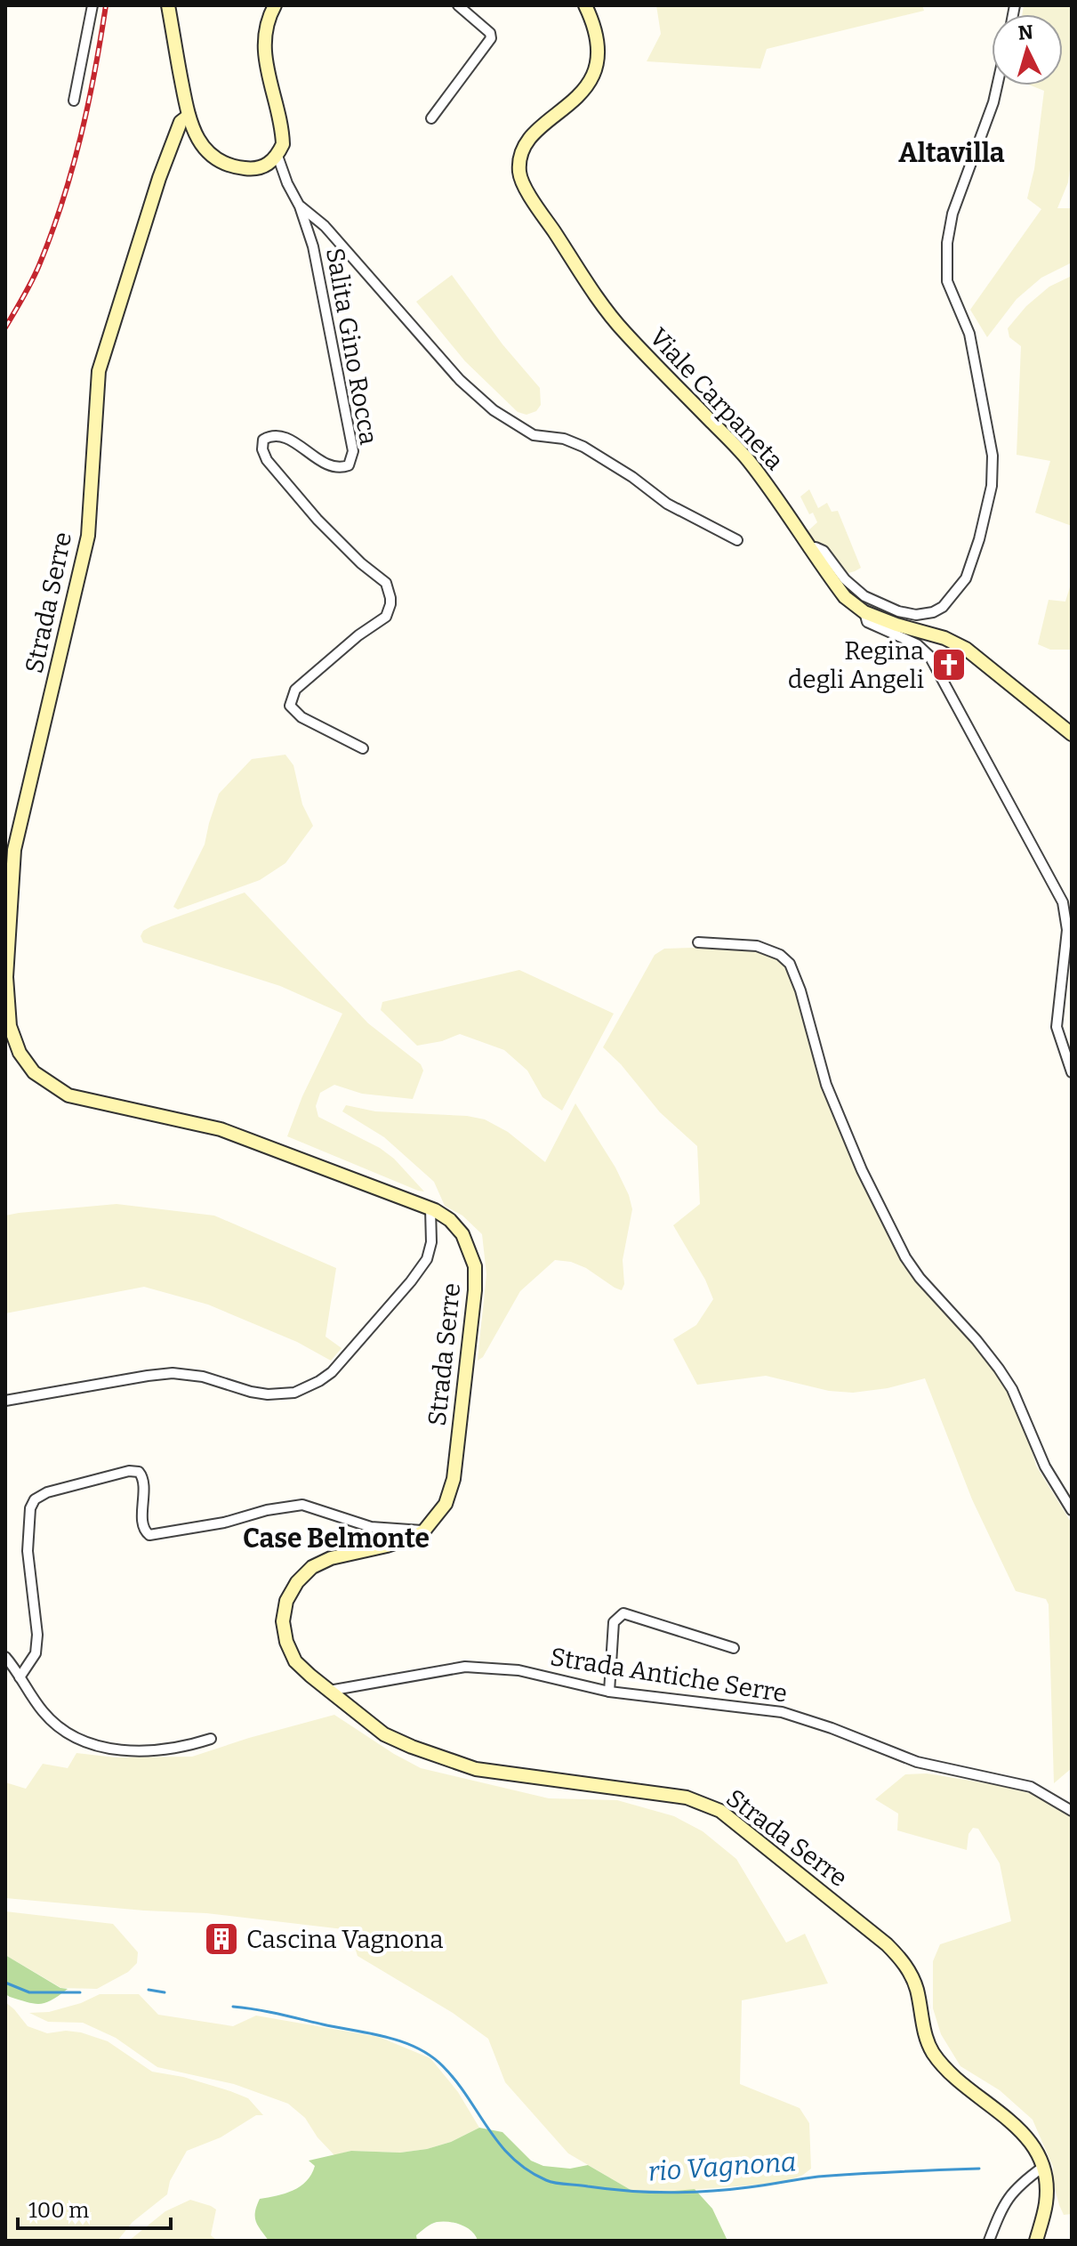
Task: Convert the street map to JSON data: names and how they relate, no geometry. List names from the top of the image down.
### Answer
{
  "streets": {
    "main road": ["Viale Carpaneta", "Strada Serre"],
    "street": ["Salita Gino Rocca", "Strada Antiche Serre"]
  },
  "crossings": [
    ["Strada Serre", "Strada Antiche Serre"]
  ],
  "districts": ["Altavilla", "Case Belmonte"],
  "water": ["rio Vagnona"],
  "places": {
    "church": ["Regina degli Angeli"],
    "building": ["Cascina Vagnona"]
  },
  "scale_bar": "100 m",
  "north": "top"
}
